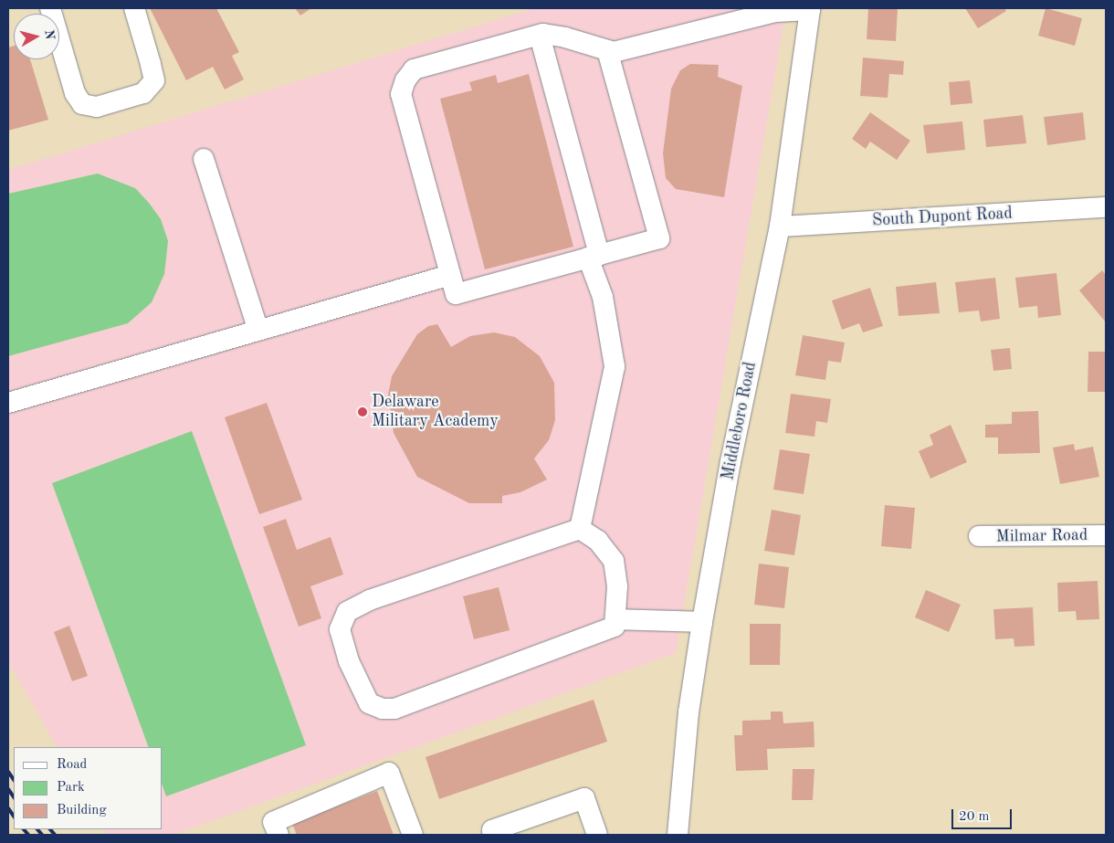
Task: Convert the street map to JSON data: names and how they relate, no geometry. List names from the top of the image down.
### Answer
{
  "streets": {
    "street": ["South Dupont Road", "Middleboro Road", "Milmar Road"]
  },
  "crossings": [
    ["South Dupont Road", "Middleboro Road"]
  ],
  "places": ["Delaware Military Academy"],
  "legend": ["Road", "Park", "Building"],
  "scale_bar": "20 m",
  "north": "right"
}
